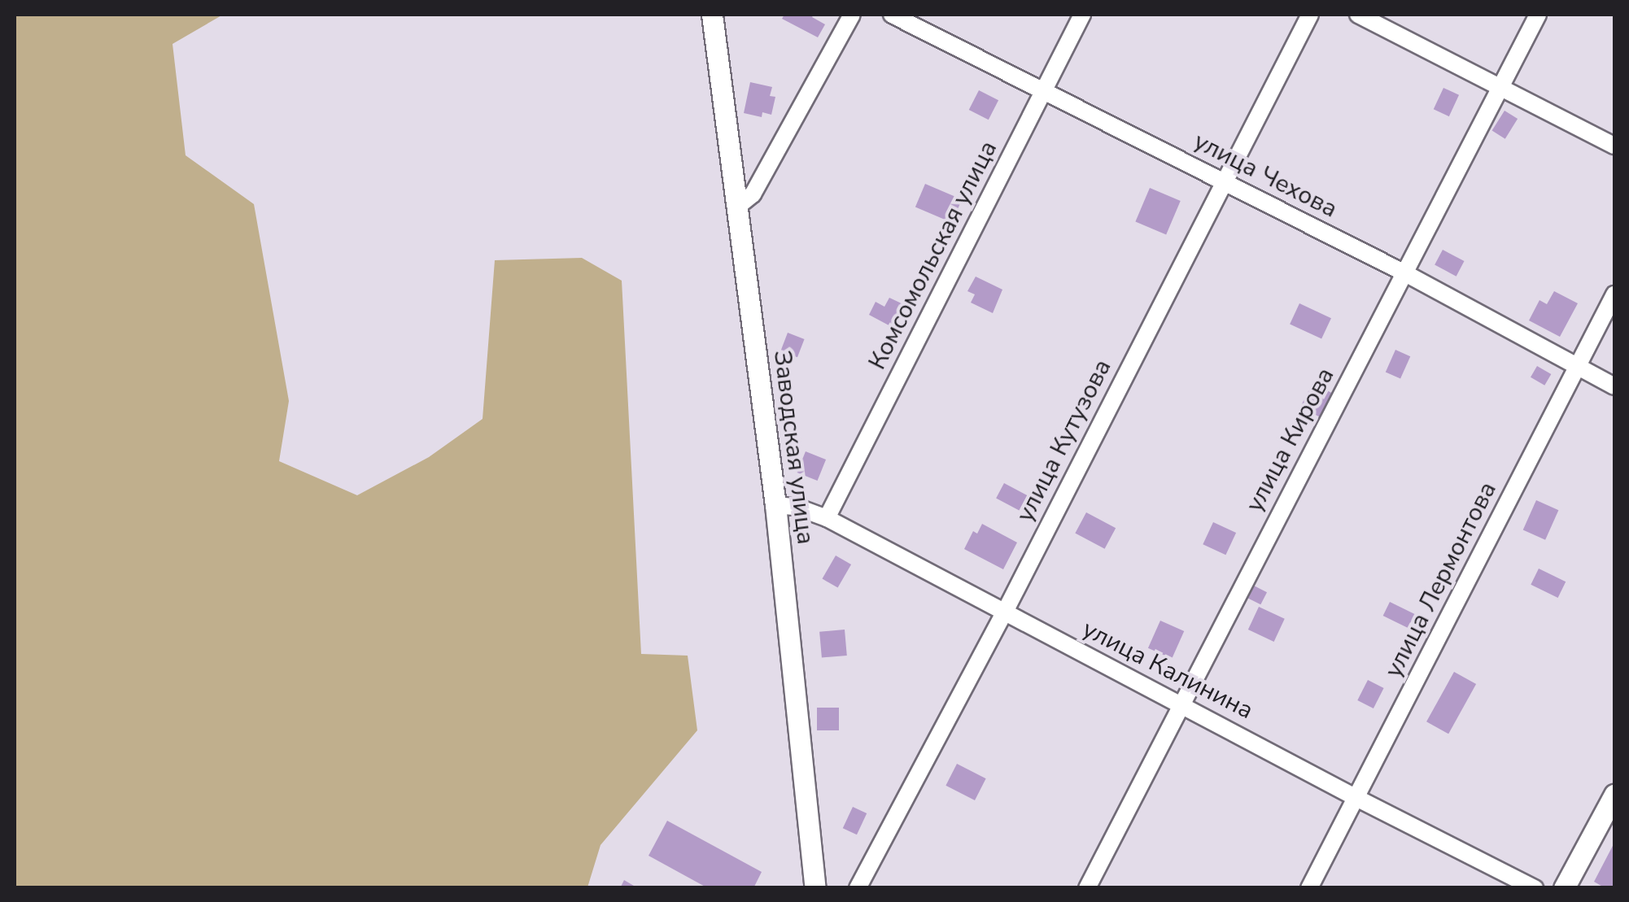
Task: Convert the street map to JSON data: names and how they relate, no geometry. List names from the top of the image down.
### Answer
{
  "streets": {
    "street": [
      "улица Чехова",
      "Комсомольская улица",
      "улица Кирова",
      "улица Кутузова",
      "Заводская улица",
      "улица Лермонтова",
      "улица Калинина"
    ]
  },
  "crossings": [
    ["улица Чехова", "Комсомольская улица"],
    ["улица Чехова", "улица Кирова"],
    ["улица Чехова", "улица Кутузова"],
    ["улица Чехова", "улица Лермонтова"],
    ["Комсомольская улица", "улица Калинина"],
    ["улица Кирова", "улица Калинина"],
    ["улица Кутузова", "улица Калинина"],
    ["Заводская улица", "улица Калинина"],
    ["улица Лермонтова", "улица Калинина"]
  ]
}
